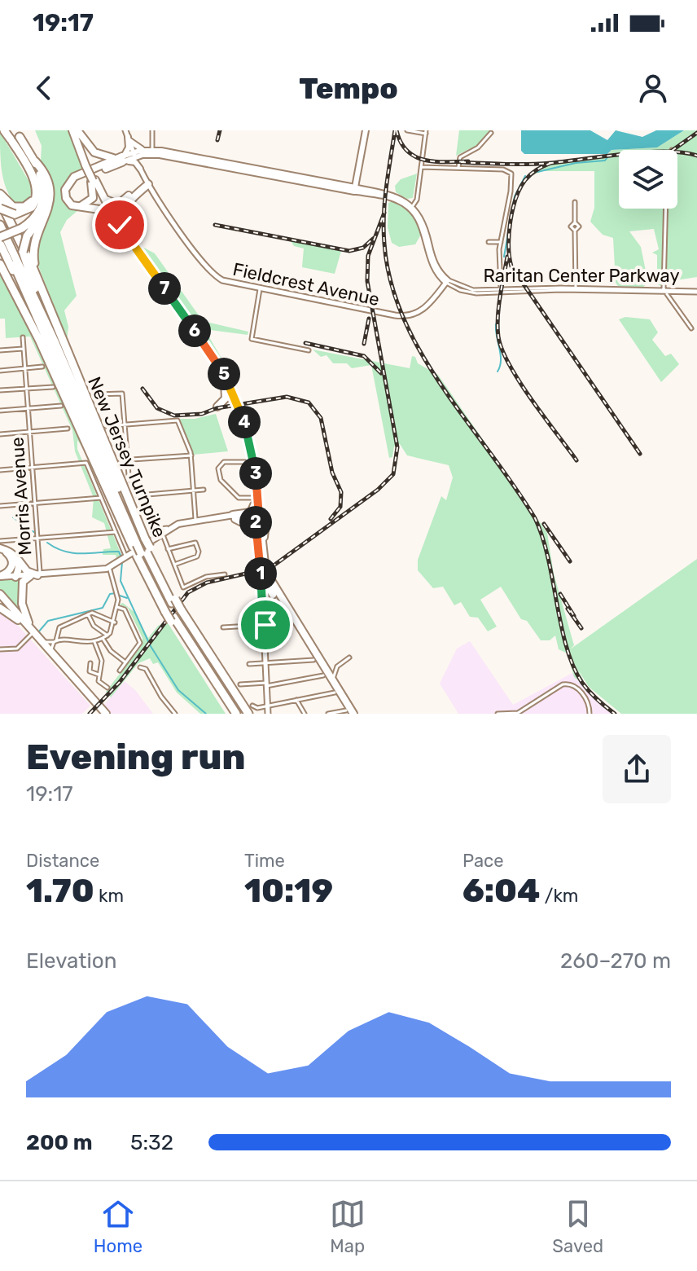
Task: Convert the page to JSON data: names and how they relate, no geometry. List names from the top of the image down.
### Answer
{
  "streets": {
    "highway": ["New Jersey Turnpike"],
    "street": ["Raritan Center Parkway", "Fieldcrest Avenue", "Morris Avenue"]
  },
  "crossings": [
    ["Raritan Center Parkway", "Fieldcrest Avenue"]
  ],
  "page": {
    "status": "19:17",
    "header": "Tempo",
    "pins": [
      "7",
      "6",
      "5",
      "4",
      "3",
      "2",
      "1"
    ],
    "heading": ["Evening run", "19:17"],
    "stats": [
      ["Distance", "1.70 km"],
      ["Time", "10:19"],
      ["Pace", "6:04 /km"]
    ],
    "chart": ["Elevation", "260–270 m"],
    "list": [
      {
        "name": "200 m",
        "note": "5:32"
      }
    ],
    "tabs": ["Home", "Map", "Saved"]
  }
}
